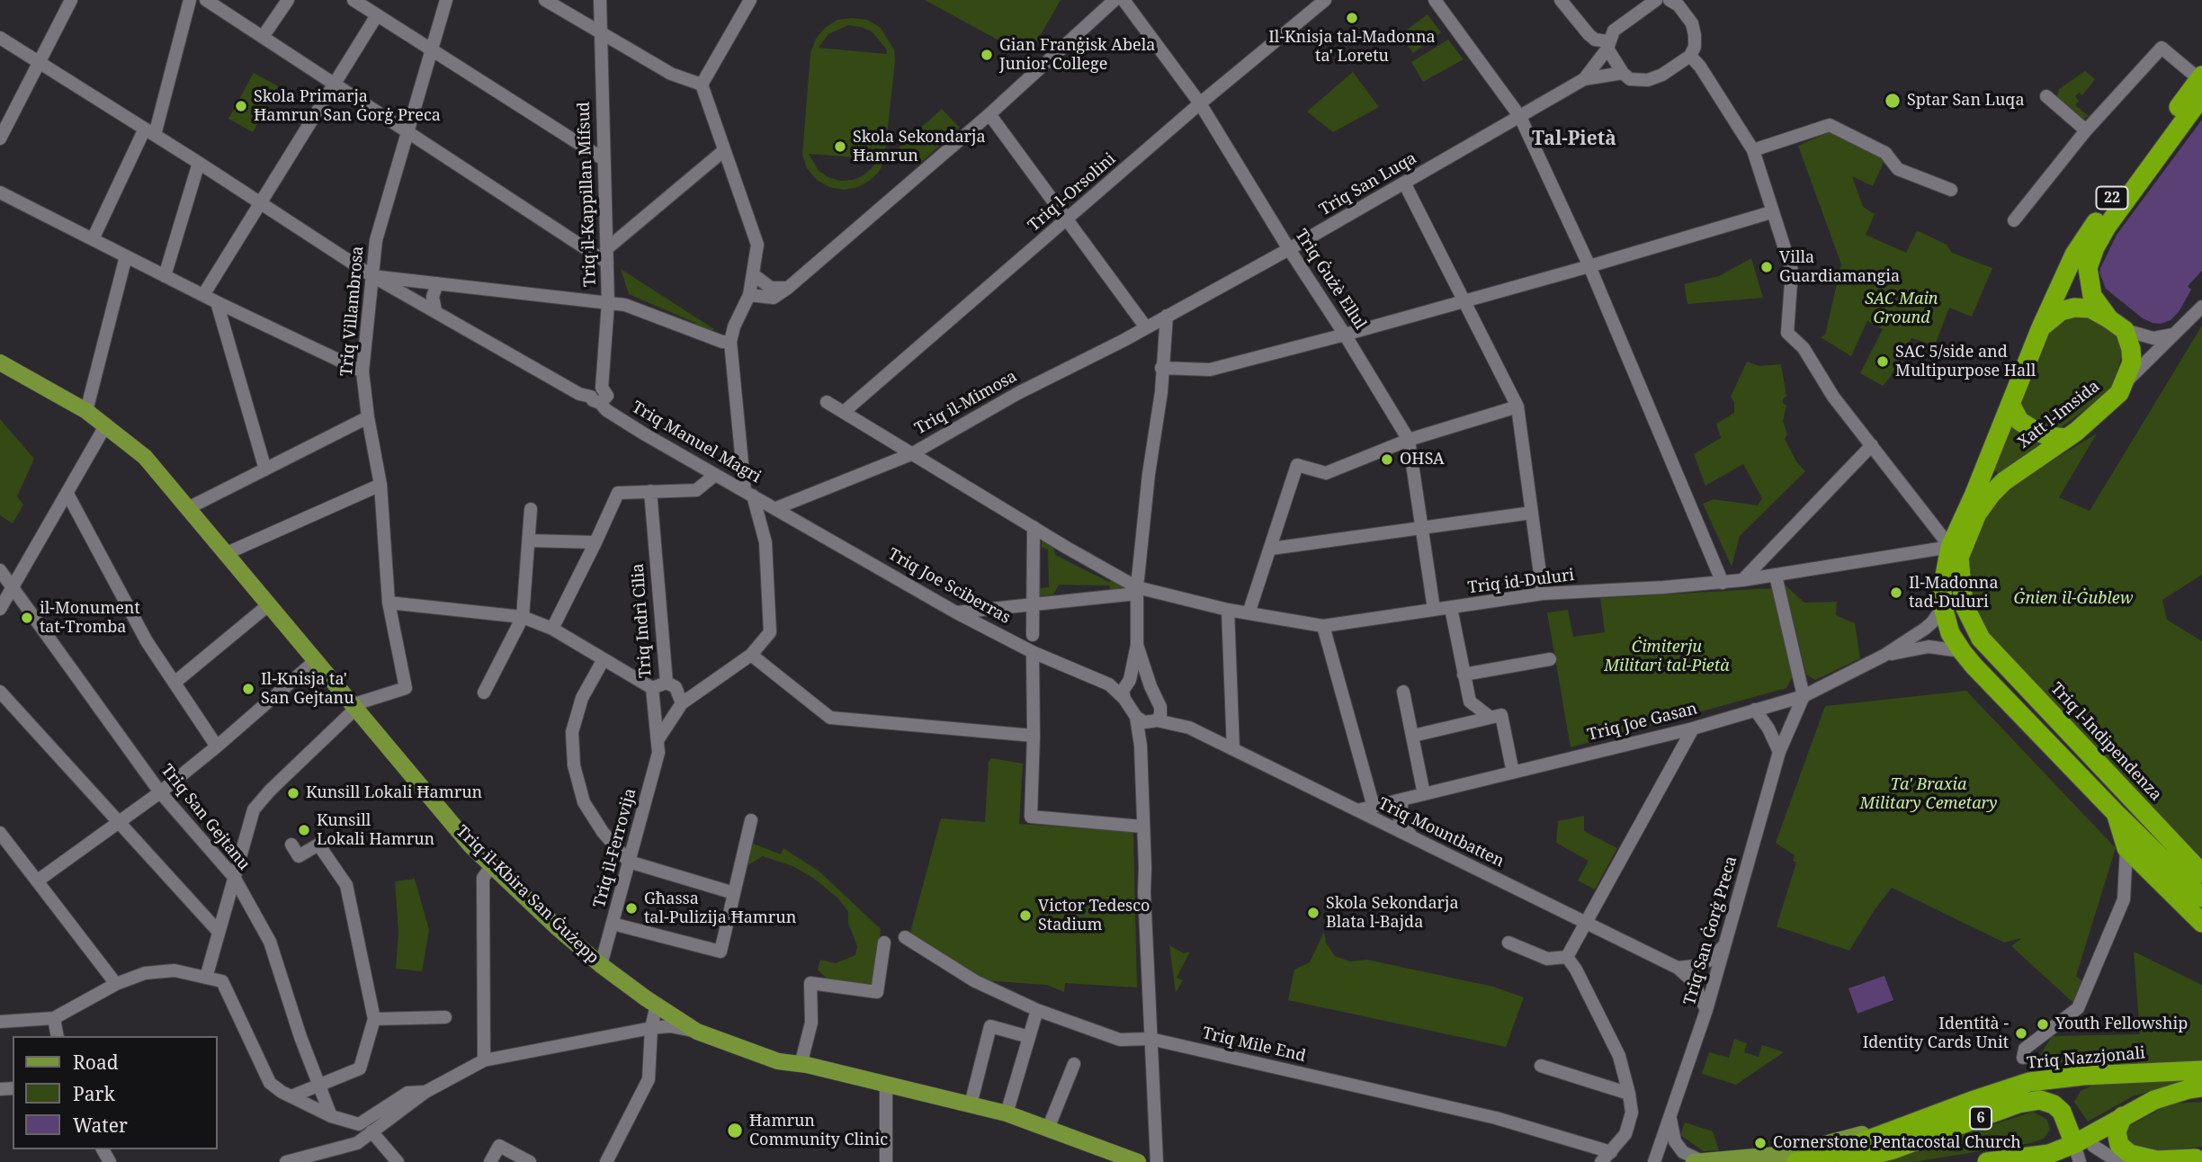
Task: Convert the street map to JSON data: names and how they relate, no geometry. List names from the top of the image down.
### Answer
{
  "streets": {
    "highway": [
      "22",
      "Xatt l-Imsida",
      "Triq l-Indipendenza",
      "Triq Nazzjonali",
      "6"
    ],
    "main road": ["Triq il-Kbira San Ġużepp"],
    "street": [
      "Triq San Luqa",
      "Triq l-Orsolini",
      "Triq il-Kappillan Mifsud",
      "Triq Ġużè Ellul",
      "Triq Villambrosa",
      "Triq il-Mimosa",
      "Triq Manuel Magri",
      "Triq id-Duluri",
      "Triq Joe Sciberras",
      "Triq Indrì Cilia",
      "Triq Joe Gasan",
      "Triq San Gejtanu",
      "Triq Mountbatten",
      "Triq il-Ferrovija",
      "Triq San Ġorġ Preca",
      "Triq Mile End"
    ]
  },
  "crossings": [
    ["Triq San Luqa", "Triq Ġużè Ellul"],
    ["Triq San Luqa", "Triq il-Mimosa"],
    ["Triq l-Orsolini", "Triq Ġużè Ellul"],
    ["Triq il-Kappillan Mifsud", "Triq Manuel Magri"],
    ["Triq Ġużè Ellul", "Triq id-Duluri"],
    ["Triq Villambrosa", "Triq Manuel Magri"],
    ["Triq Villambrosa", "Triq il-Kbira San Ġużepp"],
    ["Triq il-Mimosa", "Triq Manuel Magri"],
    ["Triq il-Mimosa", "Triq Joe Sciberras"],
    ["Xatt l-Imsida", "Triq id-Duluri"],
    ["Xatt l-Imsida", "Triq Joe Gasan"],
    ["Xatt l-Imsida", "Triq l-Indipendenza"],
    ["Triq Manuel Magri", "Triq Joe Sciberras"],
    ["Triq Indrì Cilia", "Triq il-Ferrovija"],
    ["Triq Joe Gasan", "Triq Mountbatten"],
    ["Triq Joe Gasan", "Triq San Ġorġ Preca"],
    ["Triq Mountbatten", "Triq San Ġorġ Preca"],
    ["Triq il-Ferrovija", "Triq il-Kbira San Ġużepp"]
  ],
  "districts": ["Tal-Pietà"],
  "parks": [
    "SAC Main Ground",
    "Ġnien il-Ġublew",
    "Ċimiterju Militari tal-Pietà",
    "Ta' Braxia Military Cemetary"
  ],
  "places": [
    "Il-Knisja tal-Madonna ta' Loretu",
    "Gian Franġisk Abela Junior College",
    "Sptar San Luqa",
    "Skola Primarja Ħamrun San Ġorġ Preca",
    "Skola Sekondarja Ħamrun",
    "Villa Guardiamangia",
    "SAC 5/side and Multipurpose Hall",
    "OHSA",
    "Il-Madonna tad-Duluri",
    "il-Monument tat-Tromba",
    "Il-Knisja ta' San Gejtanu",
    "Kunsill Lokali Ħamrun",
    "Kunsill Lokali Hamrun",
    "Għassa tal-Pulizija Ħamrun",
    "Skola Sekondarja Blata l-Bajda",
    "Victor Tedesco Stadium",
    "Youth Fellowship",
    "Identità - Identity Cards Unit",
    "Ħamrun Community Clinic",
    "Cornerstone Pentacostal Church"
  ],
  "legend": ["Road", "Park", "Water"]
}
